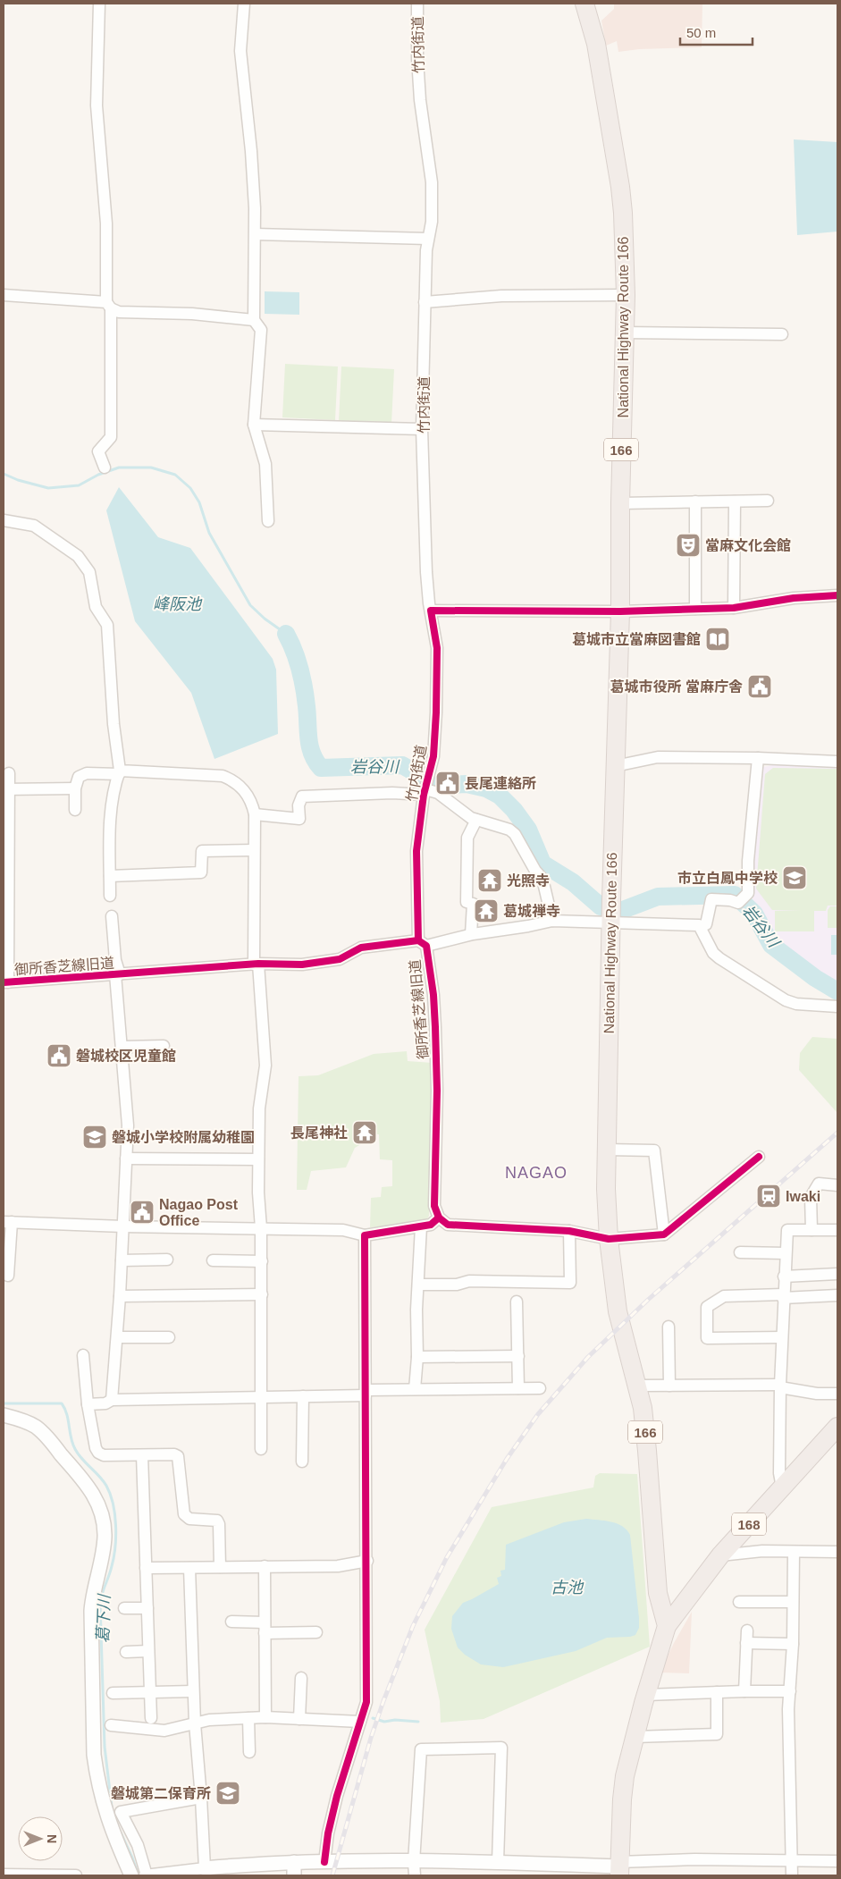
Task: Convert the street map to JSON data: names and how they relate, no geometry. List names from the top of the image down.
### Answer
{
  "streets": {
    "highway": ["National Highway Route 166", "166", "168"],
    "street": ["竹内街道", "御所香芝線旧道"]
  },
  "crossings": [
    ["竹内街道", "御所香芝線旧道"],
    ["National Highway Route 166", "168"]
  ],
  "districts": ["NAGAO"],
  "water": [
    "峰阪池",
    "岩谷川",
    "古池",
    "葛下川"
  ],
  "places": {
    "theatre": ["當麻文化会館"],
    "library": ["葛城市立當麻図書館"],
    "public building": [
      "葛城市役所 當麻庁舎",
      "長尾連絡所",
      "磐城校区児童館",
      "Nagao Post Office"
    ],
    "school or university": ["市立白鳳中学校", "磐城小学校附属幼稚園", "磐城第二保育所"],
    "temple": ["光照寺", "葛城禅寺", "長尾神社"],
    "station": ["Iwaki"]
  },
  "scale_bar": "50 m",
  "north": "right"
}
